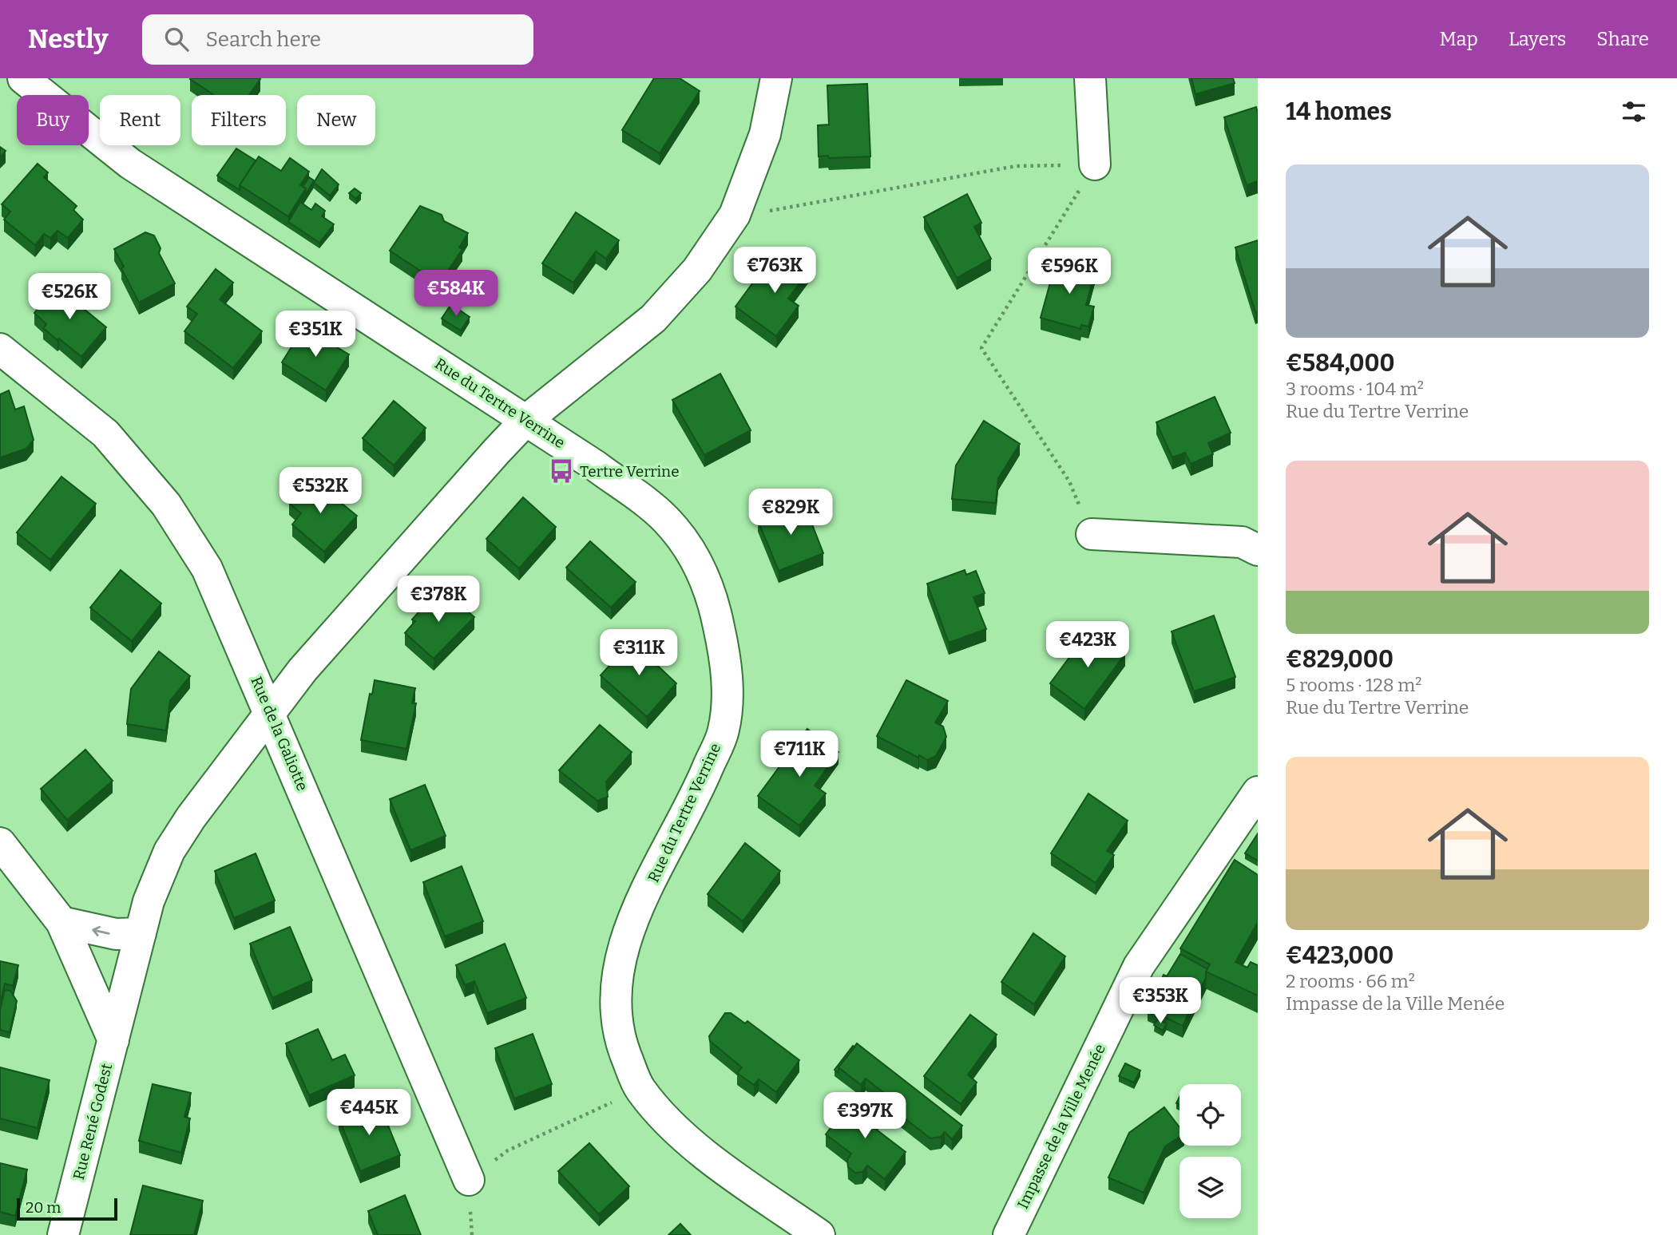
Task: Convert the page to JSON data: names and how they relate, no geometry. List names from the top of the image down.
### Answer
{
  "streets": {
    "street": [
      "Rue du Tertre Verrine",
      "Rue de la Galiotte",
      "Rue René Godest",
      "Impasse de la Ville Menée"
    ]
  },
  "crossings": [
    ["Rue du Tertre Verrine", "Rue René Godest"],
    ["Rue de la Galiotte", "Rue René Godest"]
  ],
  "places": {
    "bus stop": ["Tertre Verrine"]
  },
  "scale_bar": "20 m",
  "page": {
    "header": "Nestly",
    "search": "Search here",
    "nav": ["Map", "Layers", "Share"],
    "heading": "14 homes",
    "chip": [
      "Buy",
      "Rent",
      "Filters",
      "New"
    ],
    "list": [
      {
        "name": "€584,000",
        "note": "3 rooms · 104 m² · Rue du Tertre Verrine"
      },
      {
        "name": "€829,000",
        "note": "5 rooms · 128 m² · Rue du Tertre Verrine"
      },
      {
        "name": "€423,000",
        "note": "2 rooms · 66 m² · Impasse de la Ville Menée"
      }
    ],
    "price": [
      "€763K",
      "€596K",
      "€584K",
      "€526K",
      "€351K",
      "€532K",
      "€829K",
      "€378K",
      "€423K",
      "€311K",
      "€711K",
      "€353K",
      "€445K",
      "€397K"
    ],
    "scale": "20 m"
  }
}
